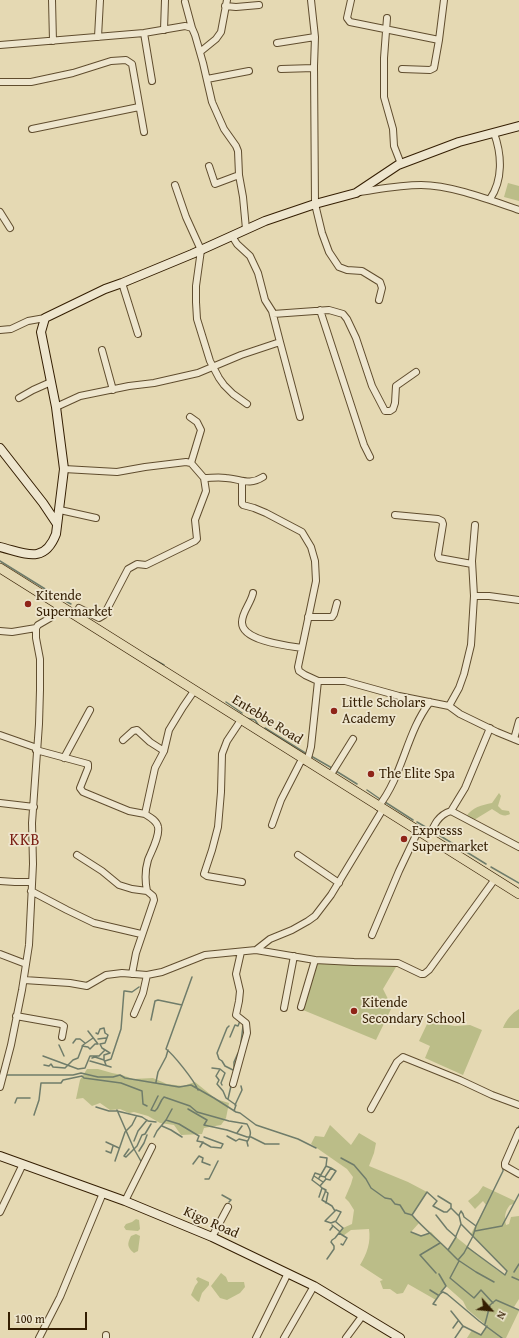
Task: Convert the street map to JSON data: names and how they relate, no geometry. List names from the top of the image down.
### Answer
{
  "streets": {
    "main road": ["Entebbe Road"],
    "street": ["Kigo Road"]
  },
  "districts": ["KKB"],
  "places": [
    "Kitende Supermarket",
    "Little Scholars Academy",
    "The Elite Spa",
    "Expresss Supermarket",
    "Kitende Secondary School"
  ],
  "scale_bar": "100 m",
  "north": "bottom right"
}
